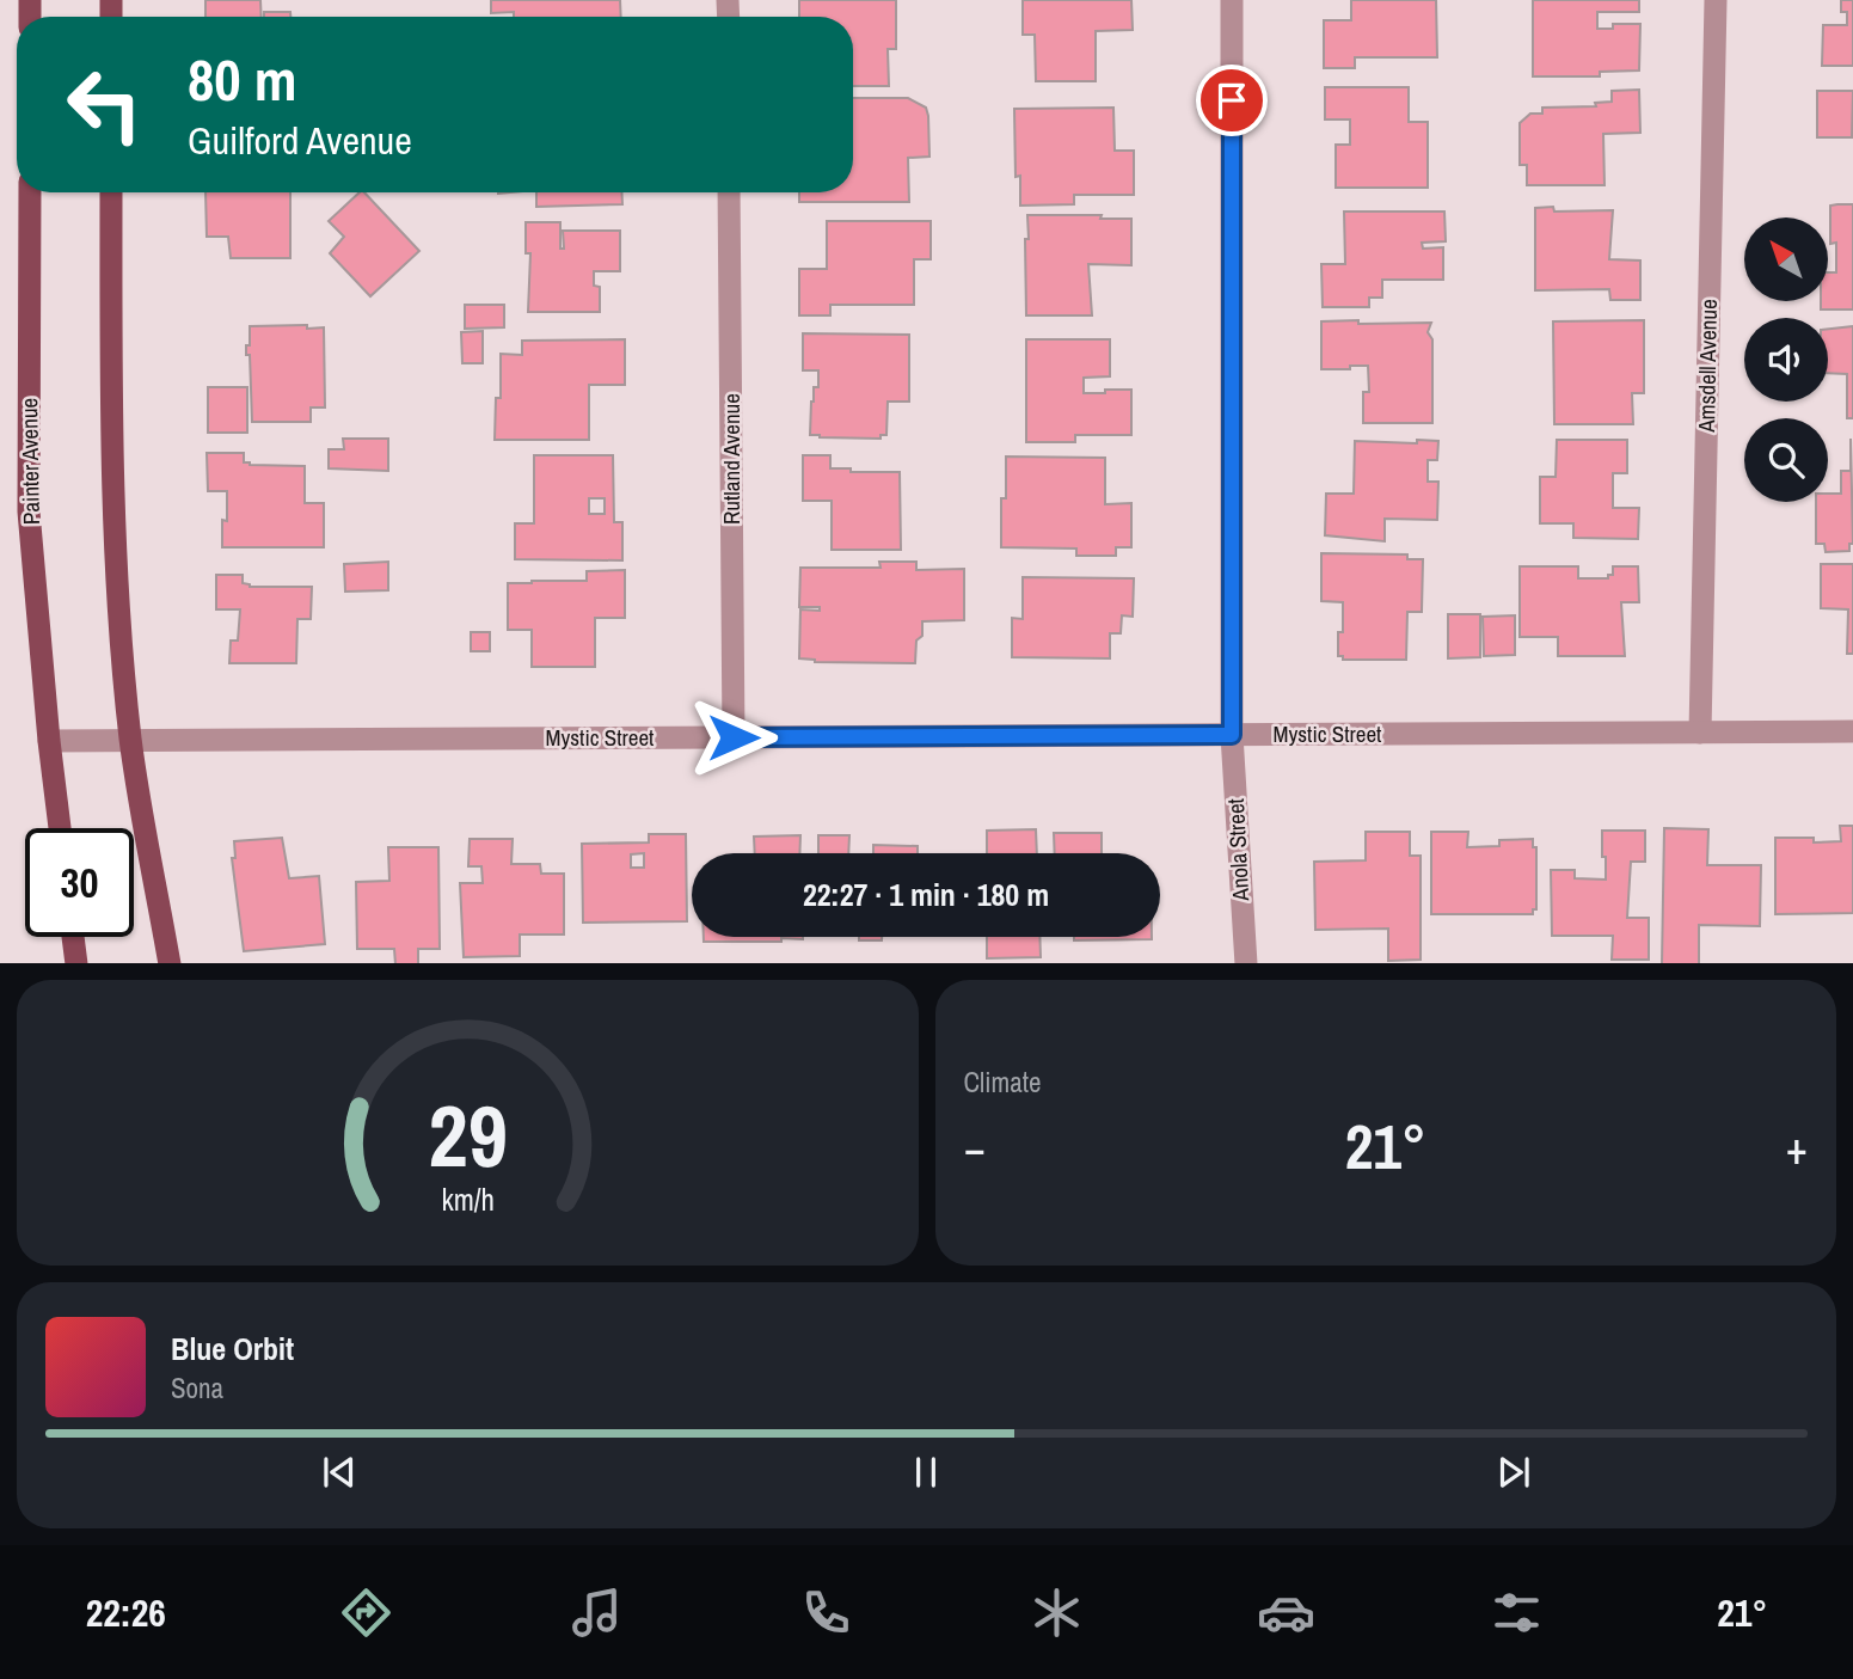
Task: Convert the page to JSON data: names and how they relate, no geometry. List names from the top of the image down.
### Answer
{
  "streets": {
    "main road": ["Painter Avenue"],
    "street": [
      "Amsdell Avenue",
      "Rutland Avenue",
      "Mystic Street",
      "Anola Street"
    ]
  },
  "crossings": [
    ["Amsdell Avenue", "Mystic Street"],
    ["Rutland Avenue", "Mystic Street"],
    ["Painter Avenue", "Mystic Street"],
    ["Mystic Street", "Anola Street"]
  ],
  "north": "top left",
  "page": {
    "turn": ["80 m", "Guilford Avenue"],
    "limit": "30",
    "trip": "22:27 · 1 min · 180 m",
    "tile": "Climate",
    "heat": ["−", "21°", "+"],
    "song": ["Blue Orbit", "Sona"],
    "tabs": ["22:26", "21°"],
    "gauge": ["29", "km/h"]
  }
}
